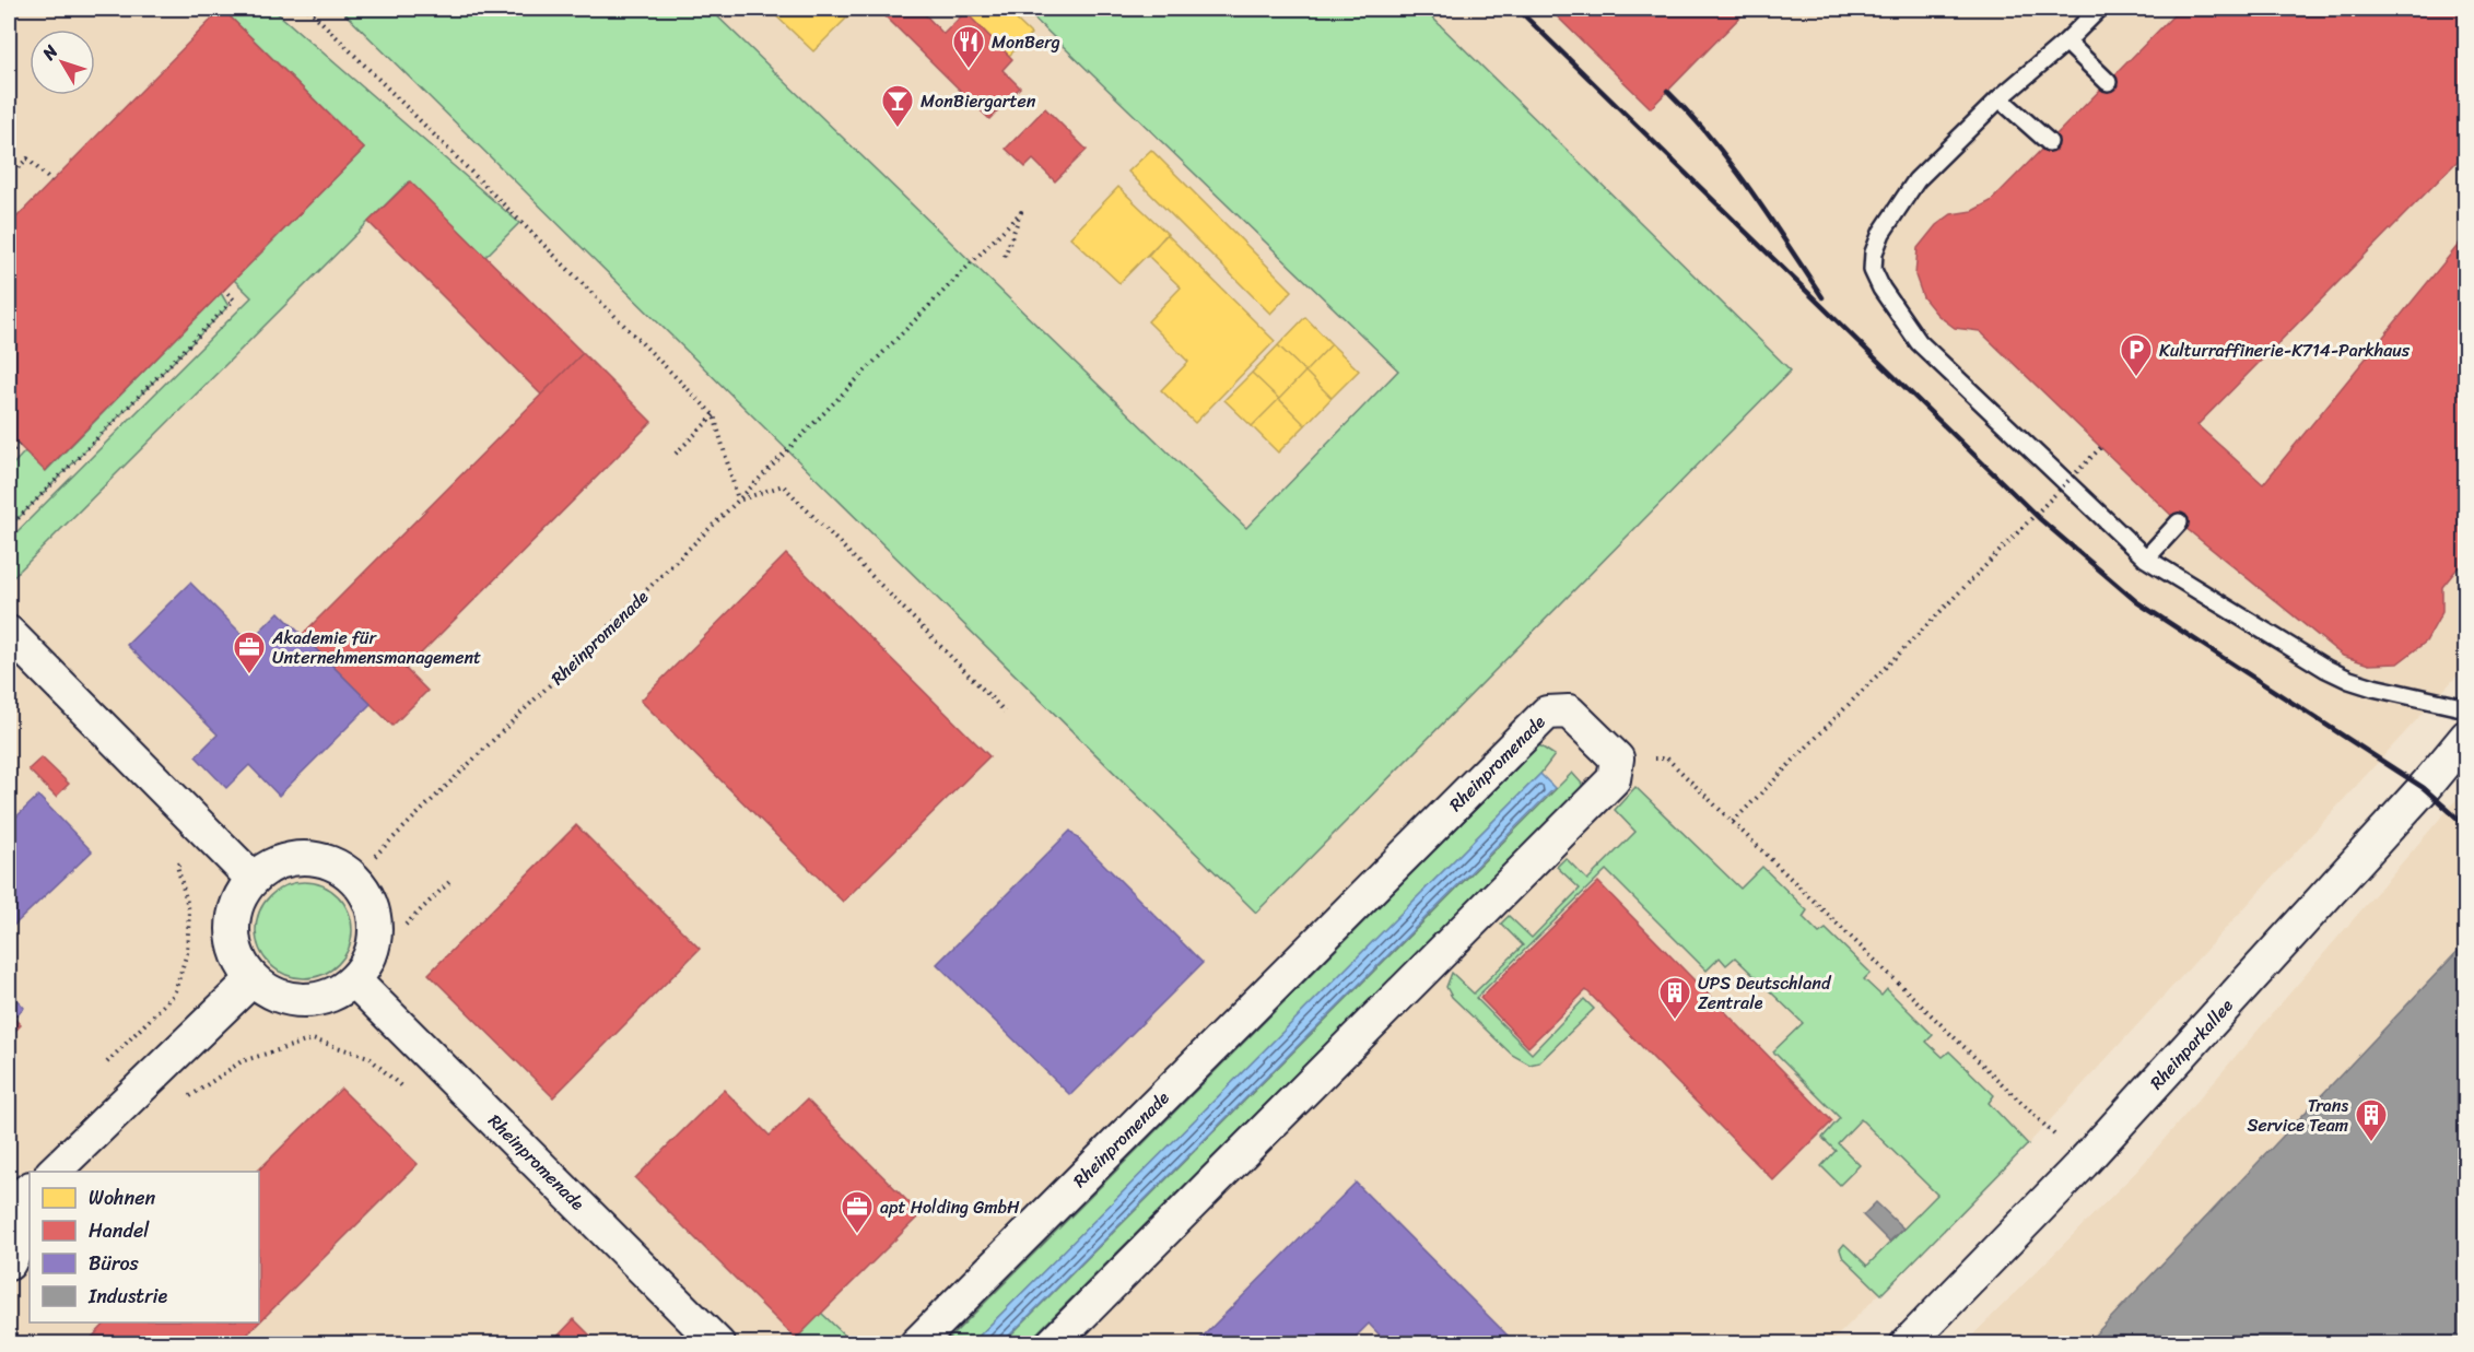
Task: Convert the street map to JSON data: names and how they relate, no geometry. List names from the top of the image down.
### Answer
{
  "streets": {
    "street": ["Rheinpromenade", "Rheinparkallee"]
  },
  "places": {
    "restaurant": ["MonBerg"],
    "bar": ["MonBiergarten"],
    "parking": ["Kulturraffinerie-K714-Parkhaus"],
    "office": ["Akademie für Unternehmensmanagement", "apt Holding GmbH"],
    "building": ["UPS Deutschland Zentrale", "Trans Service Team"]
  },
  "legend": [
    "Wohnen",
    "Handel",
    "Büros",
    "Industrie"
  ],
  "north": "top left"
}
